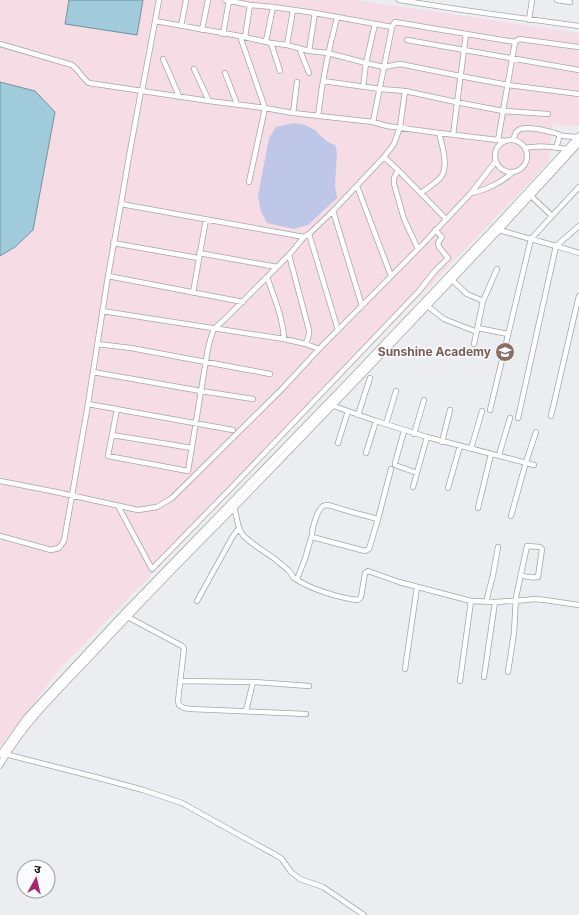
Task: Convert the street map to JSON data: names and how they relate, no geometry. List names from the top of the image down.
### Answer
{
  "places": {
    "school or university": ["Sunshine Academy"]
  },
  "north": "top"
}
